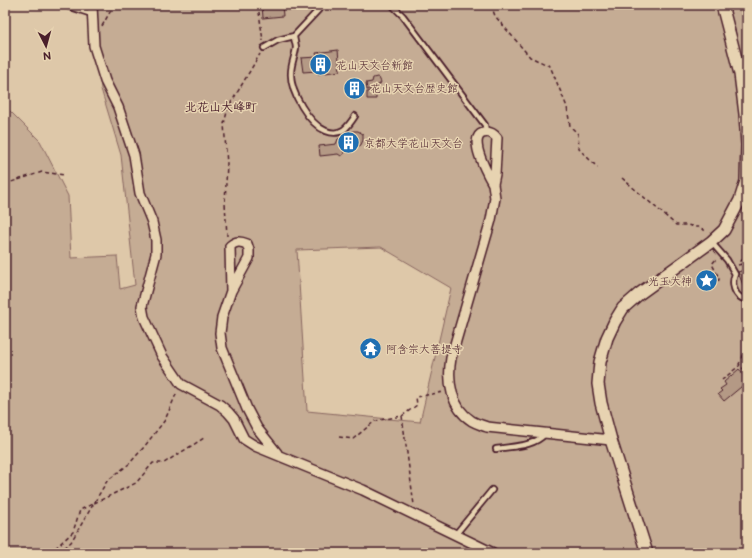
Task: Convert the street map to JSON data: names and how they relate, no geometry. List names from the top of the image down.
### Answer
{
  "districts": ["北花山大峰町"],
  "places": {
    "building": ["花山天文台新館", "花山天文台歴史館", "京都大学花山天文台"],
    "place": ["光玉大神"],
    "temple": ["阿含宗大菩提寺"]
  },
  "north": "bottom"
}
